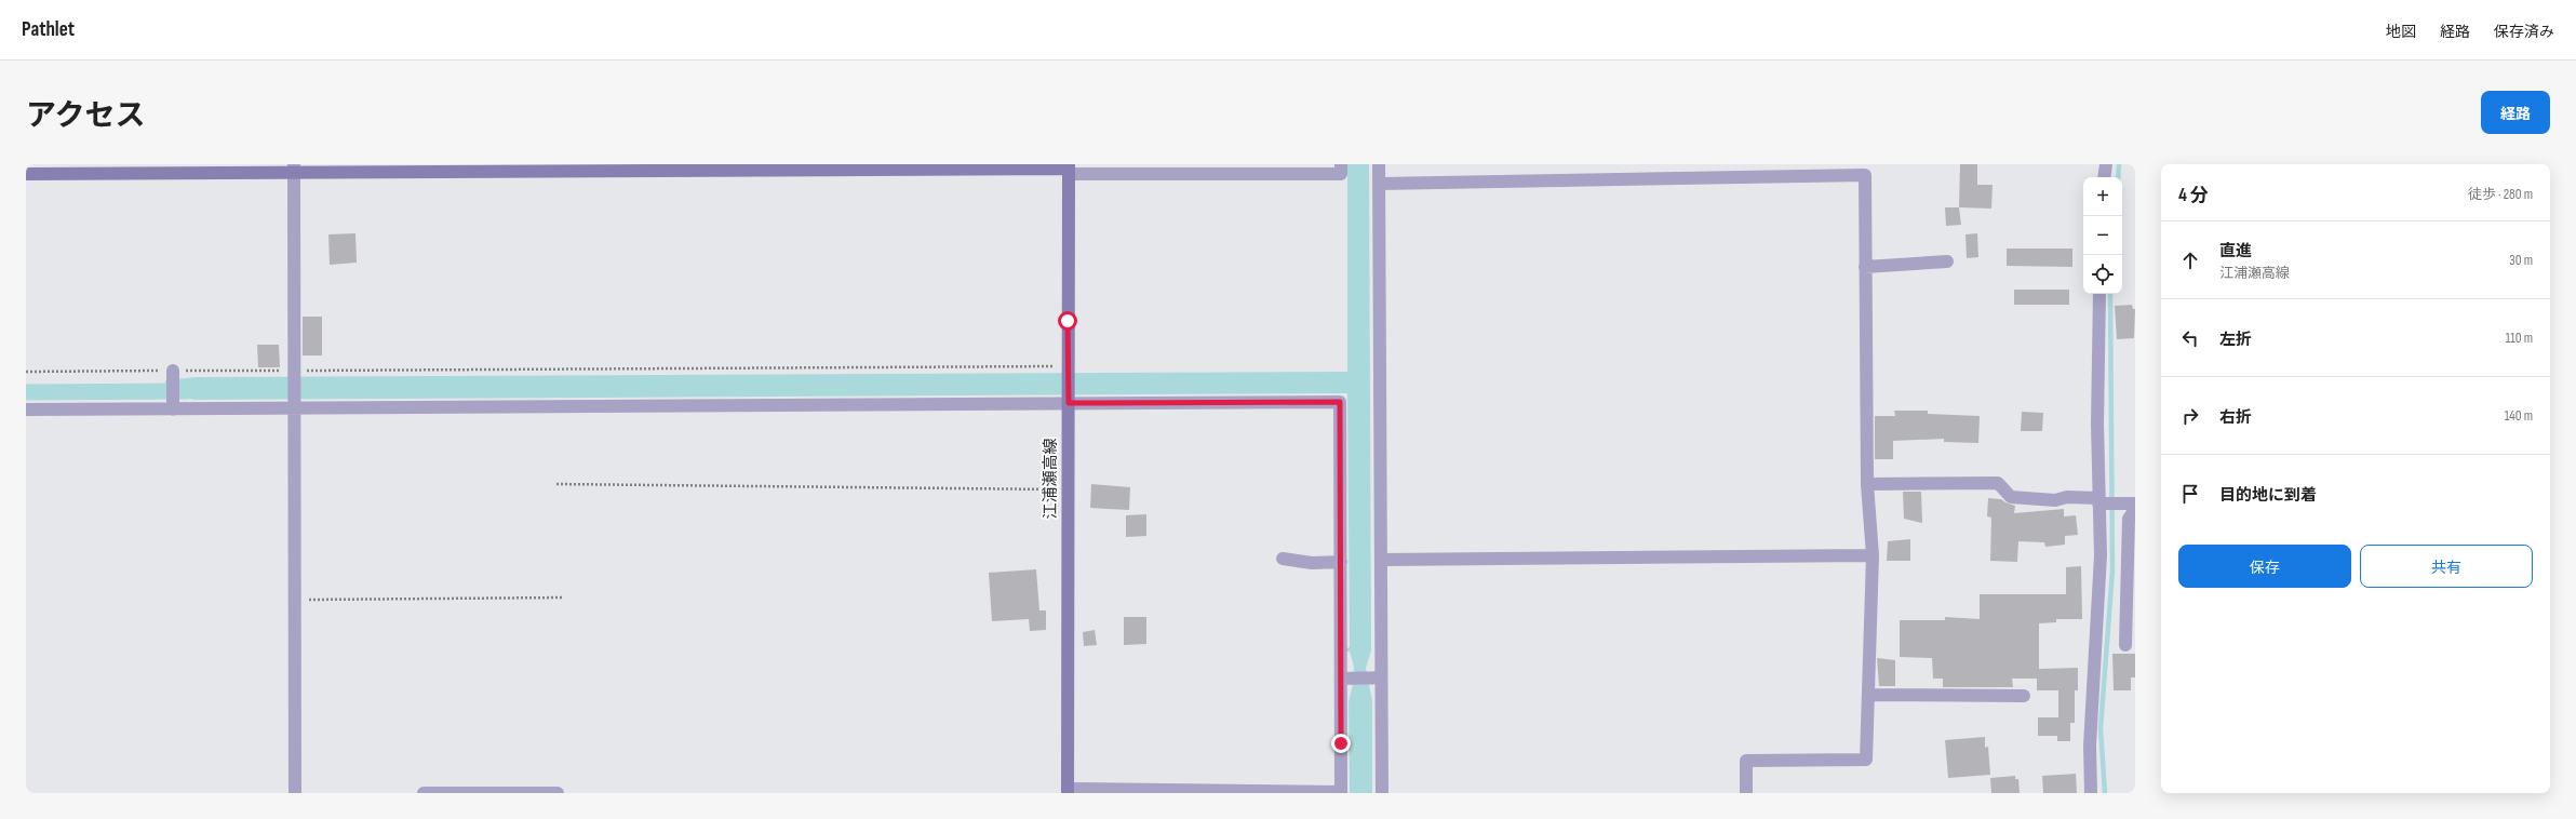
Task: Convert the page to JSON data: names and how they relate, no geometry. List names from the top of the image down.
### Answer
{
  "streets": {
    "street": ["江浦瀬高線"]
  },
  "page": {
    "header": "Pathlet",
    "nav": ["地図", "経路", "保存済み"],
    "title": "アクセス",
    "buttons": [
      "経路",
      ["保存", "共有"]
    ],
    "heading": ["4 分", "徒歩 · 280 m"],
    "map_buttons": ["+", "−"],
    "list": [
      ["直進", "江浦瀬高線", "30 m"],
      ["左折", "110 m"],
      ["右折", "140 m"],
      "目的地に到着"
    ]
  }
}
